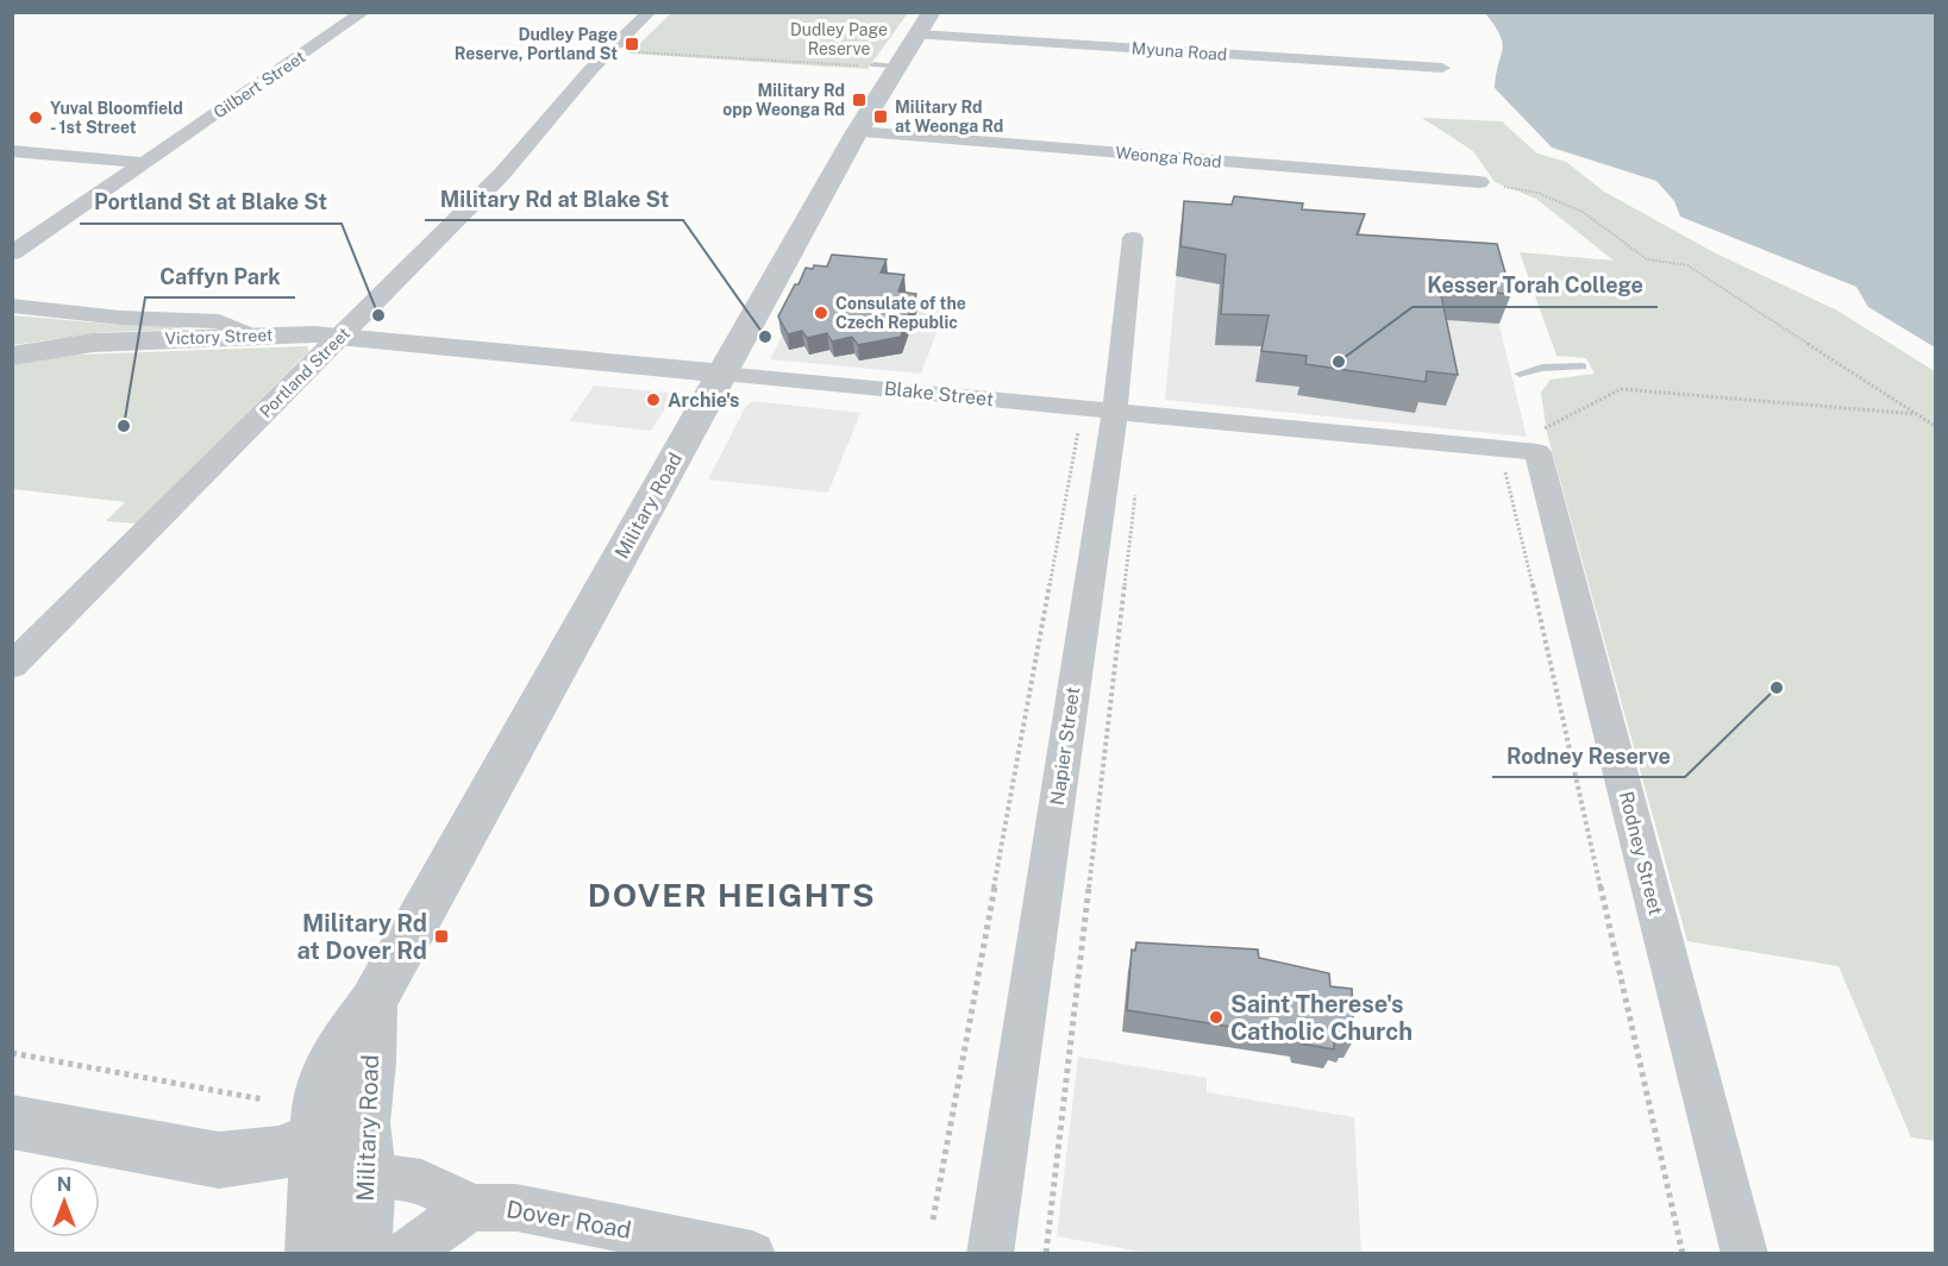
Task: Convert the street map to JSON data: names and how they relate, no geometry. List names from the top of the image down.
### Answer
{
  "streets": {
    "street": [
      "Myuna Road",
      "Gilbert Street",
      "Weonga Road",
      "Victory Street",
      "Portland Street",
      "Blake Street",
      "Military Road",
      "Napier Street",
      "Rodney Street",
      "Dover Road"
    ]
  },
  "crossings": [
    ["Myuna Road", "Military Road"],
    ["Weonga Road", "Military Road"],
    ["Victory Street", "Portland Street"],
    ["Victory Street", "Blake Street"],
    ["Portland Street", "Blake Street"],
    ["Blake Street", "Military Road"],
    ["Blake Street", "Napier Street"],
    ["Blake Street", "Rodney Street"]
  ],
  "districts": ["DOVER HEIGHTS"],
  "parks": ["Dudley Page Reserve"],
  "places": {
    "transit": [
      "Dudley Page Reserve, Portland St",
      "Military Rd opp Weonga Rd",
      "Military Rd at Weonga Rd",
      "Military Rd at Dover Rd"
    ],
    "other": [
      "Yuval Bloomfield - 1st Street",
      "Consulate of the Czech Republic",
      "Portland St at Blake St",
      "Military Rd at Blake St",
      "Kesser Torah College",
      "Archie's",
      "Caffyn Park",
      "Rodney Reserve",
      "Saint Therese's Catholic Church"
    ]
  },
  "north": "top"
}
